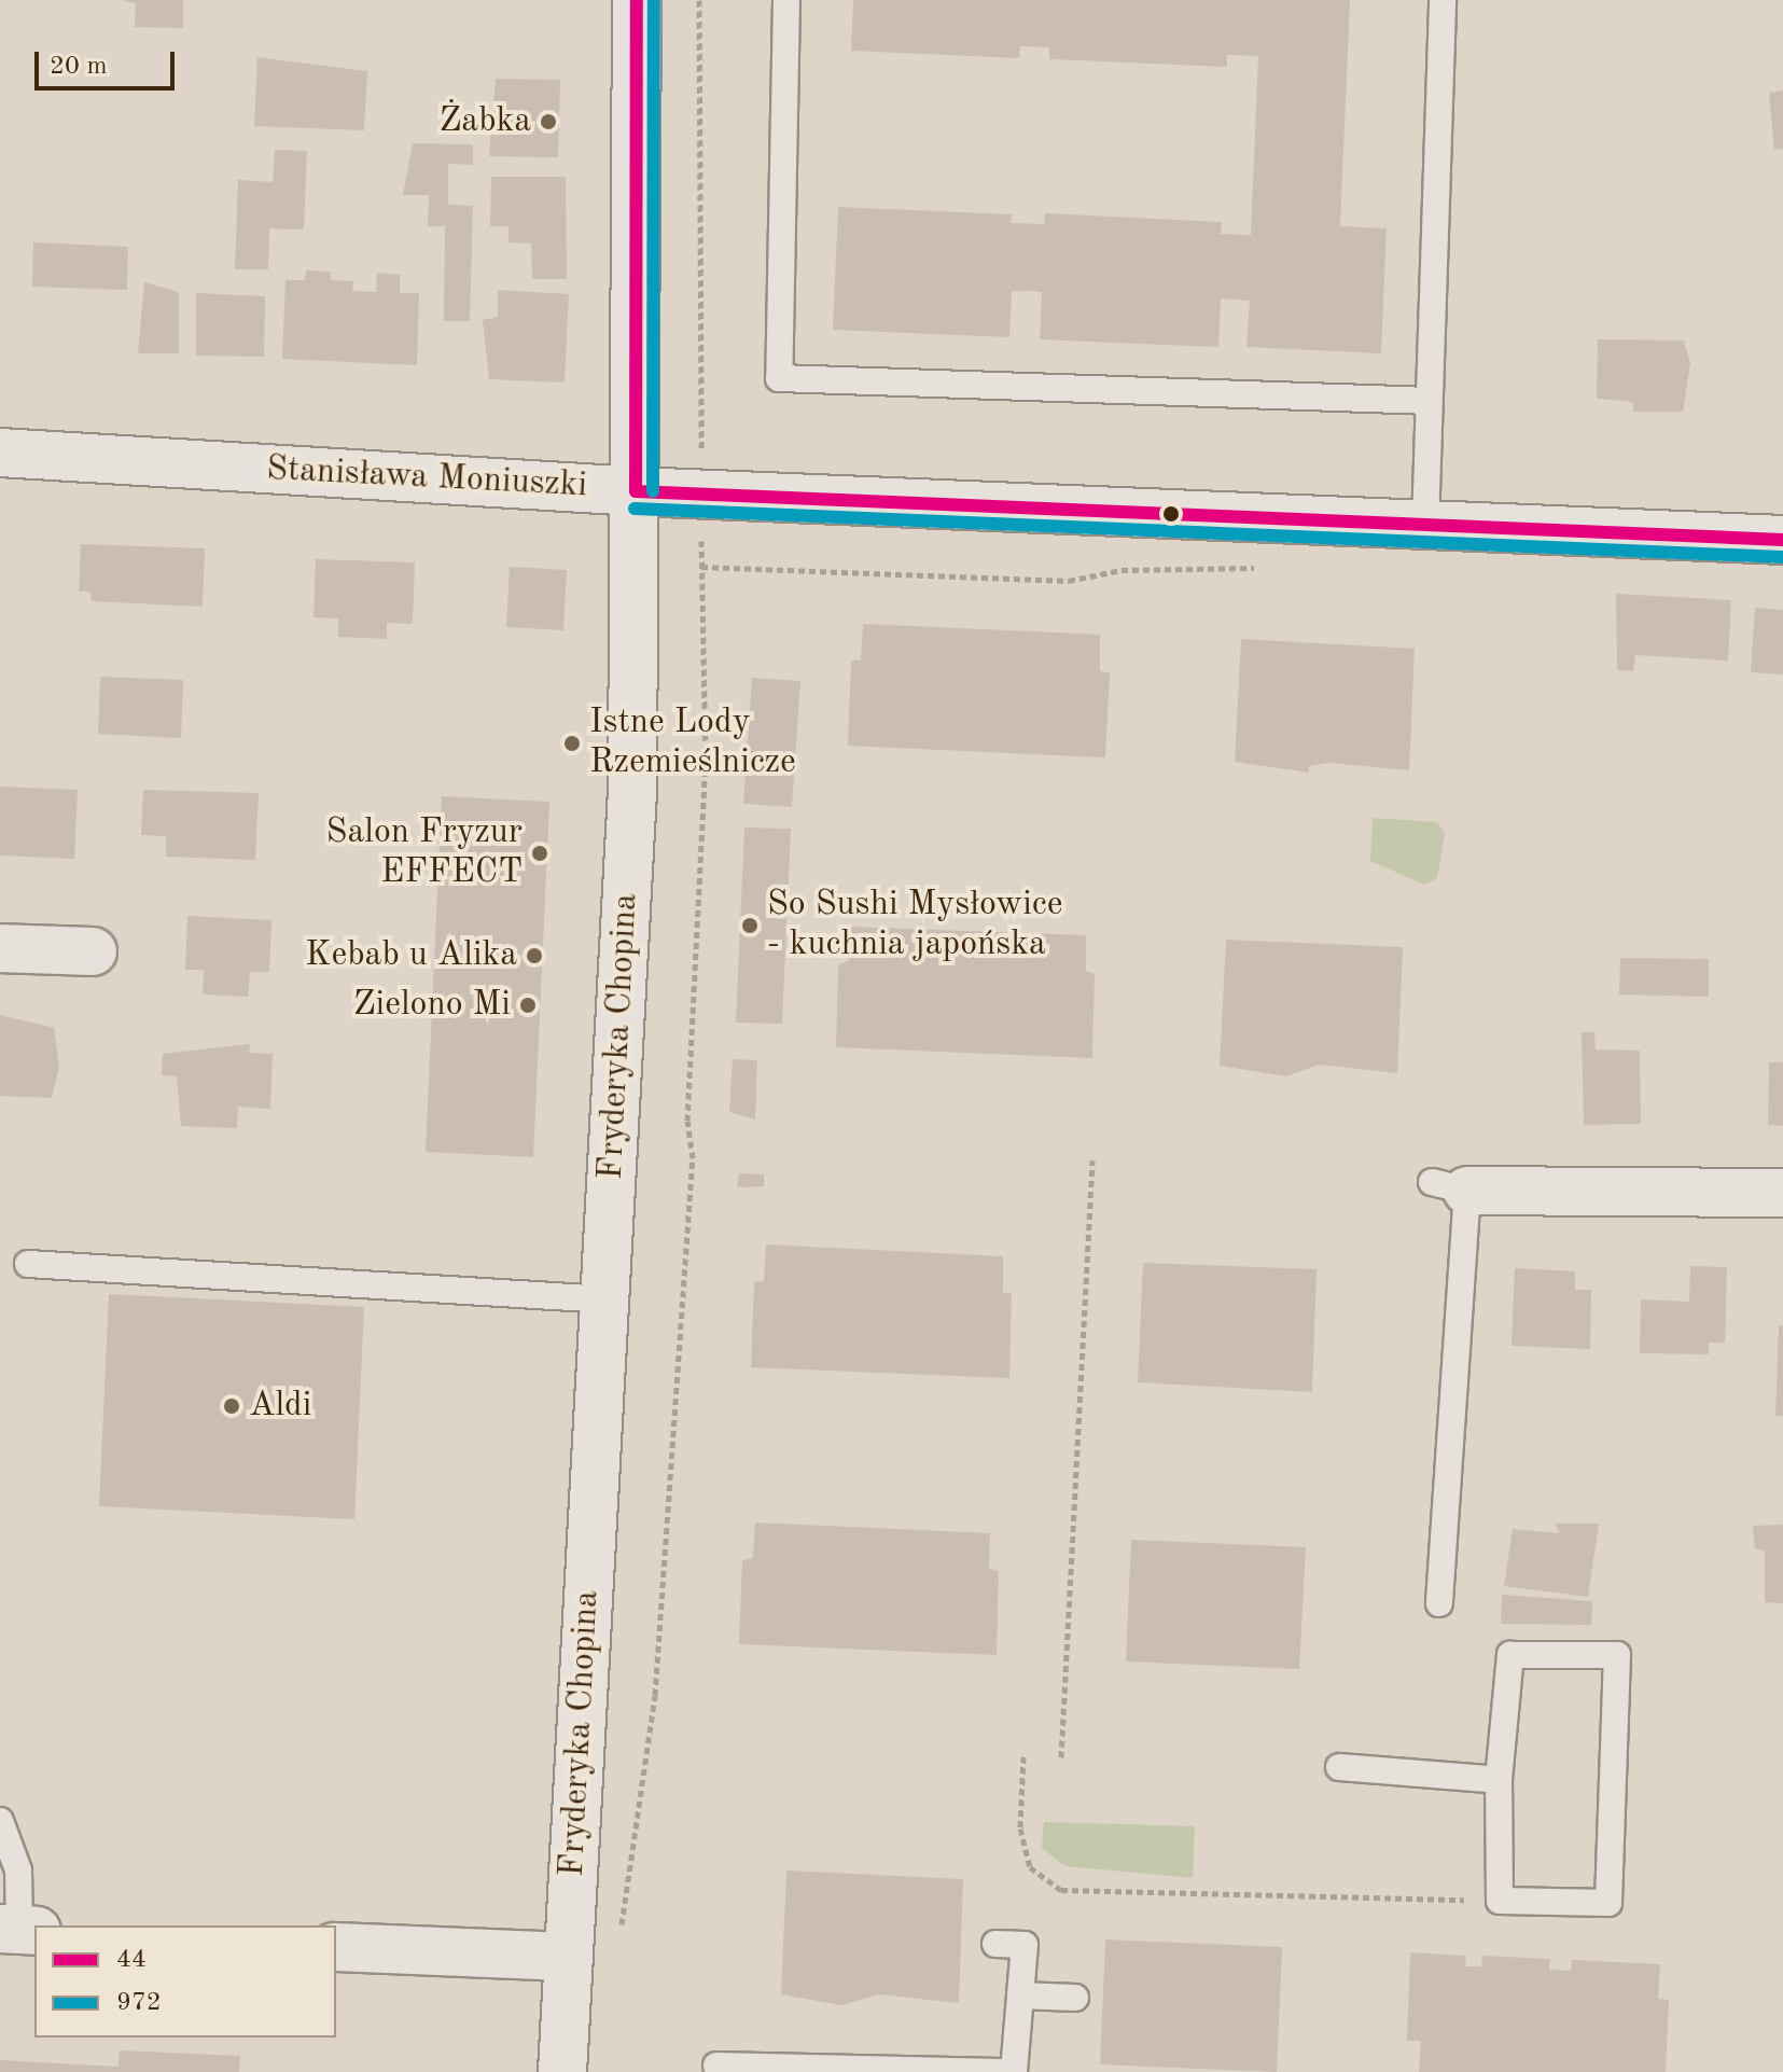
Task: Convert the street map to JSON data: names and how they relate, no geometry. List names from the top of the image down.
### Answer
{
  "streets": {
    "street": ["Stanisława Moniuszki", "Fryderyka Chopina"]
  },
  "crossings": [
    ["Stanisława Moniuszki", "Fryderyka Chopina"]
  ],
  "places": [
    "Żabka",
    "Istne Lody Rzemieślnicze",
    "Salon Fryzur EFFECT",
    "So Sushi Mysłowice - kuchnia japońska",
    "Kebab u Alika",
    "Zielono Mi",
    "Aldi"
  ],
  "lines": ["transit line 44", "transit line 972"],
  "legend": ["44", "972"],
  "scale_bar": "20 m"
}
